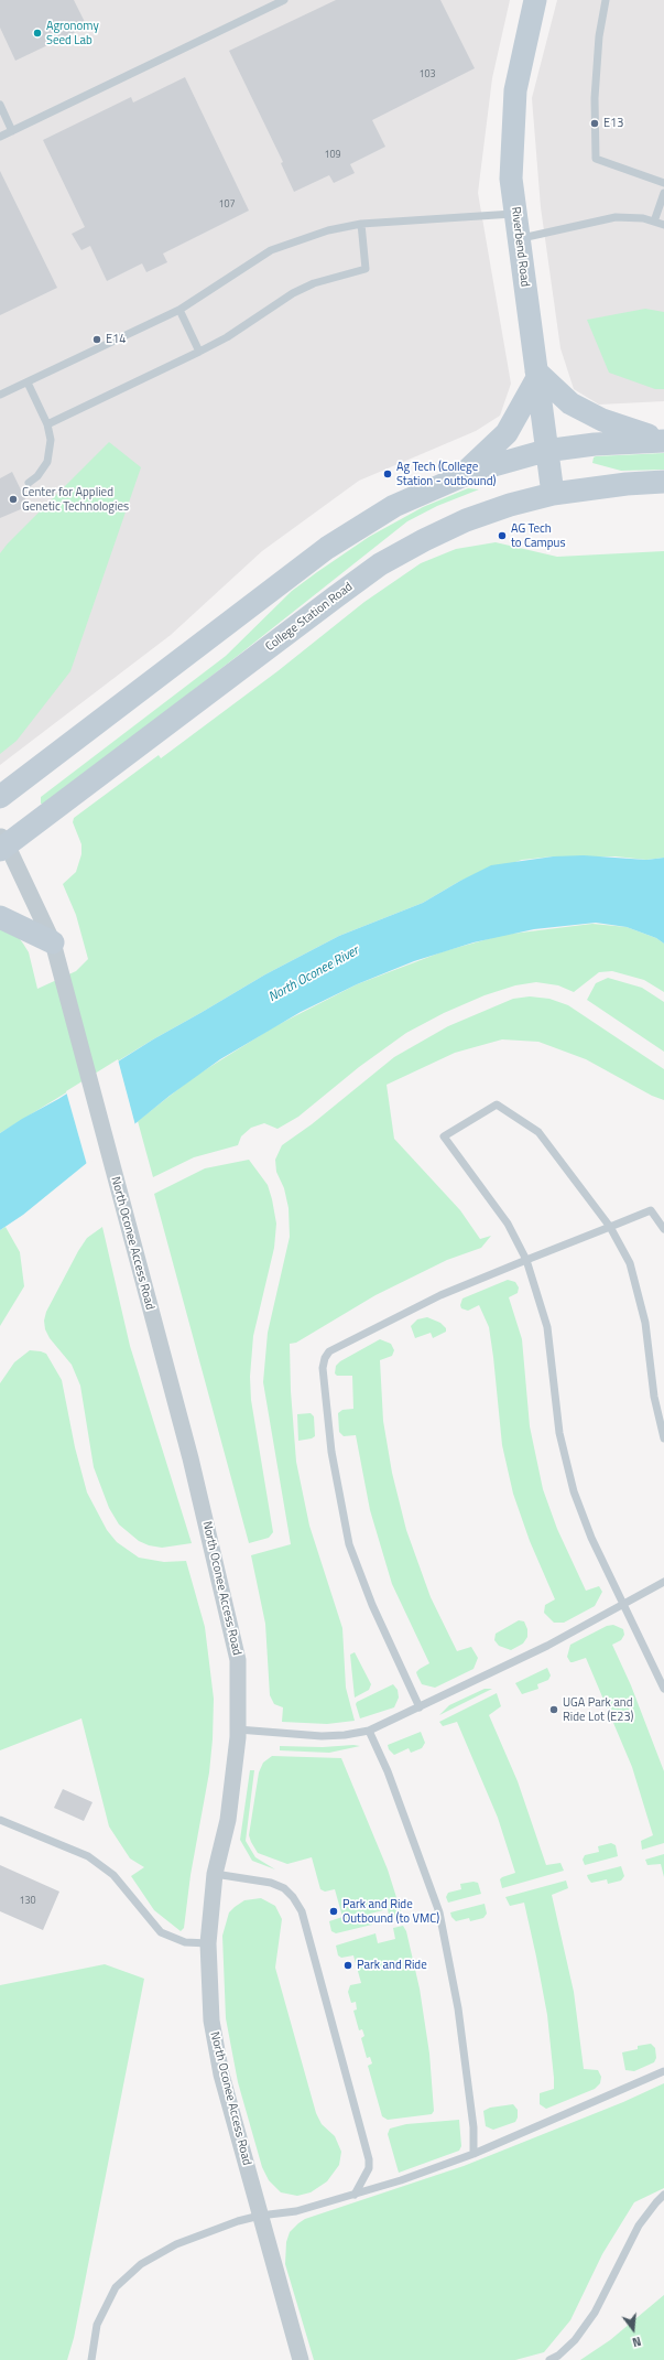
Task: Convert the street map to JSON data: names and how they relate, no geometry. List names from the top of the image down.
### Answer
{
  "streets": {
    "main road": ["Riverbend Road", "College Station Road"],
    "street": ["North Oconee Access Road"]
  },
  "crossings": [
    ["Riverbend Road", "College Station Road"],
    ["College Station Road", "North Oconee Access Road"]
  ],
  "water": ["North Oconee River"],
  "places": [
    "Agronomy Seed Lab",
    "E13",
    "E14",
    "Ag Tech (College Station - outbound)",
    "Center for Applied Genetic Technologies",
    "AG Tech to Campus",
    "UGA Park and Ride Lot (E23)",
    "Park and Ride Outbound (to VMC)",
    "Park and Ride"
  ],
  "house_numbers": [
    "103",
    "109",
    "107",
    "130"
  ],
  "north": "bottom"
}
